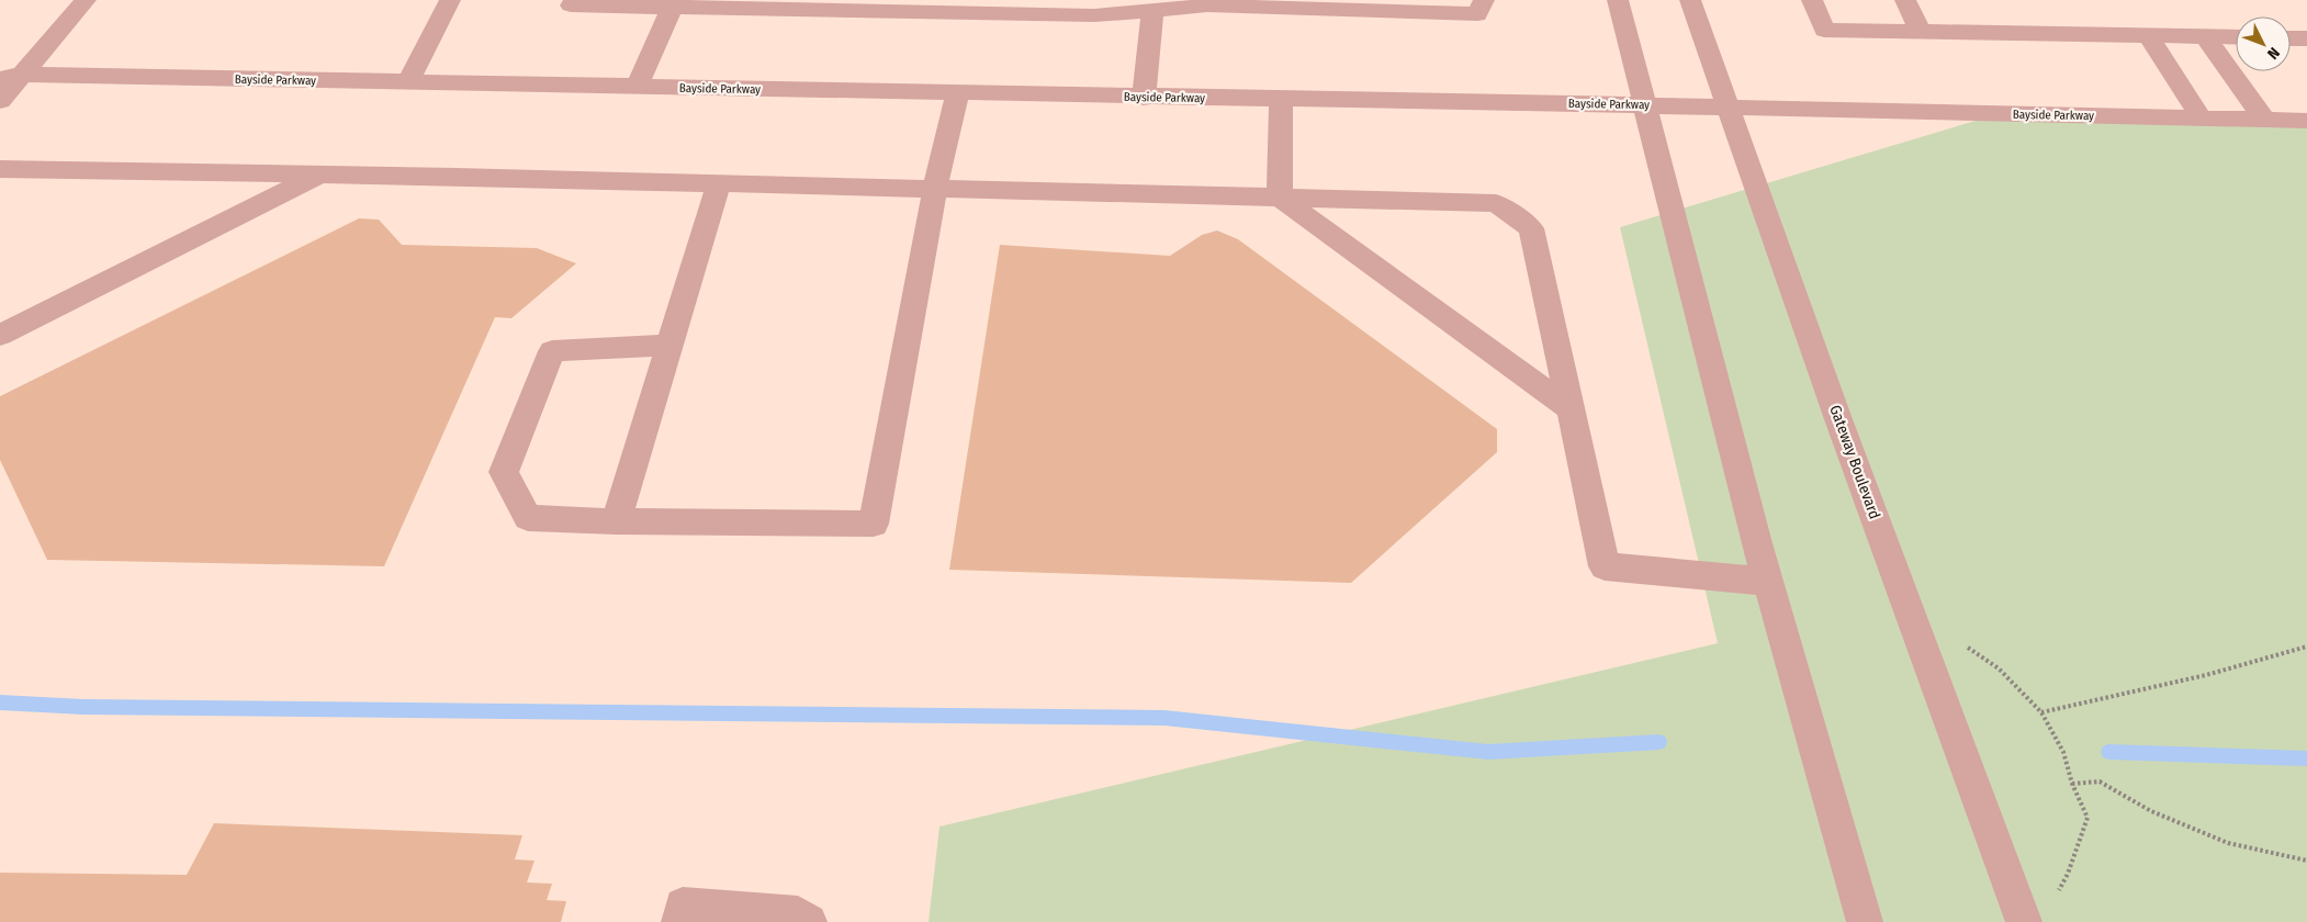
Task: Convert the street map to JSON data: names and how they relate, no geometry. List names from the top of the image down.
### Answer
{
  "streets": {
    "street": ["Bayside Parkway", "Gateway Boulevard"]
  },
  "crossings": [
    ["Bayside Parkway", "Gateway Boulevard"]
  ],
  "north": "bottom right"
}
